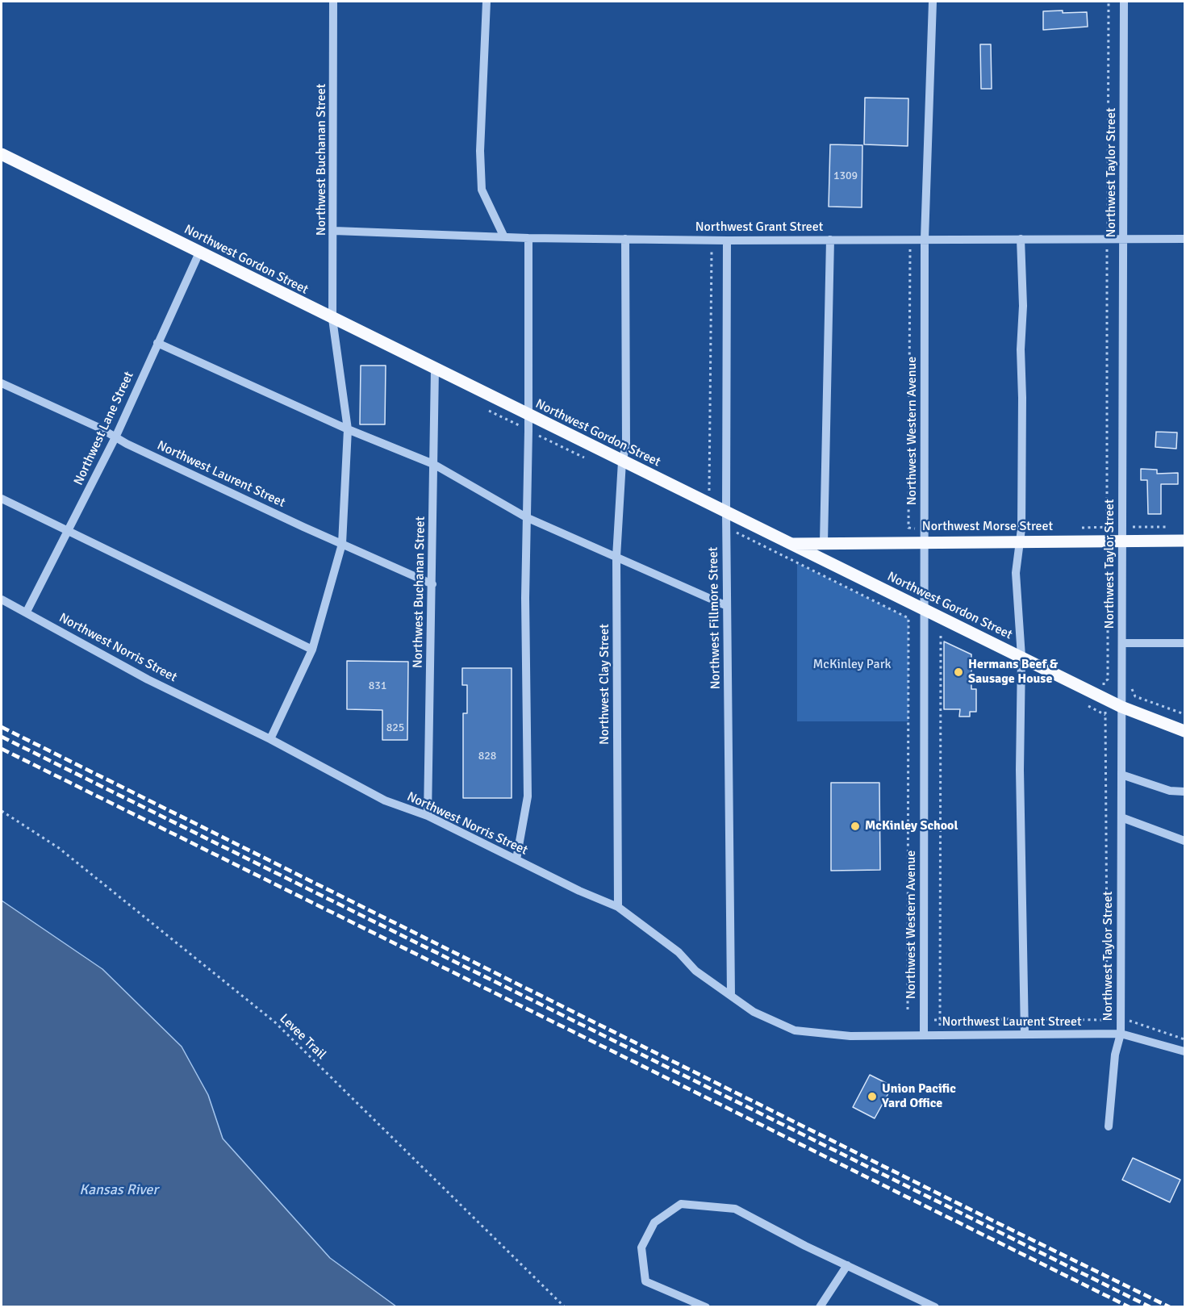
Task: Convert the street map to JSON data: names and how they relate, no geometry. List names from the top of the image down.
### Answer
{
  "streets": {
    "main road": ["Northwest Gordon Street", "Northwest Morse Street"],
    "street": [
      "Northwest Buchanan Street",
      "Northwest Taylor Street",
      "Northwest Grant Street",
      "Northwest Lane Street",
      "Northwest Western Avenue",
      "Northwest Laurent Street",
      "Northwest Fillmore Street",
      "Northwest Norris Street",
      "Northwest Clay Street"
    ],
    "path": ["Levee Trail"]
  },
  "crossings": [
    ["Northwest Buchanan Street", "Northwest Grant Street"],
    ["Northwest Buchanan Street", "Northwest Gordon Street"],
    ["Northwest Buchanan Street", "Northwest Laurent Street"],
    ["Northwest Buchanan Street", "Northwest Norris Street"],
    ["Northwest Taylor Street", "Northwest Grant Street"],
    ["Northwest Taylor Street", "Northwest Gordon Street"],
    ["Northwest Taylor Street", "Northwest Laurent Street"],
    ["Northwest Taylor Street", "Northwest Morse Street"],
    ["Northwest Grant Street", "Northwest Western Avenue"],
    ["Northwest Grant Street", "Northwest Fillmore Street"],
    ["Northwest Grant Street", "Northwest Clay Street"],
    ["Northwest Gordon Street", "Northwest Lane Street"],
    ["Northwest Gordon Street", "Northwest Western Avenue"],
    ["Northwest Gordon Street", "Northwest Morse Street"],
    ["Northwest Gordon Street", "Northwest Fillmore Street"],
    ["Northwest Gordon Street", "Northwest Clay Street"],
    ["Northwest Lane Street", "Northwest Laurent Street"],
    ["Northwest Lane Street", "Northwest Norris Street"],
    ["Northwest Western Avenue", "Northwest Laurent Street"],
    ["Northwest Western Avenue", "Northwest Morse Street"],
    ["Northwest Western Avenue", "Northwest Norris Street"],
    ["Northwest Laurent Street", "Northwest Norris Street"],
    ["Northwest Fillmore Street", "Northwest Norris Street"],
    ["Northwest Norris Street", "Northwest Clay Street"]
  ],
  "water": ["Kansas River"],
  "parks": ["McKinley Park"],
  "places": ["Hermans Beef & Sausage House", "McKinley School", "Union Pacific Yard Office"],
  "house_numbers": [
    "1309",
    "831",
    "825",
    "828"
  ]
}
